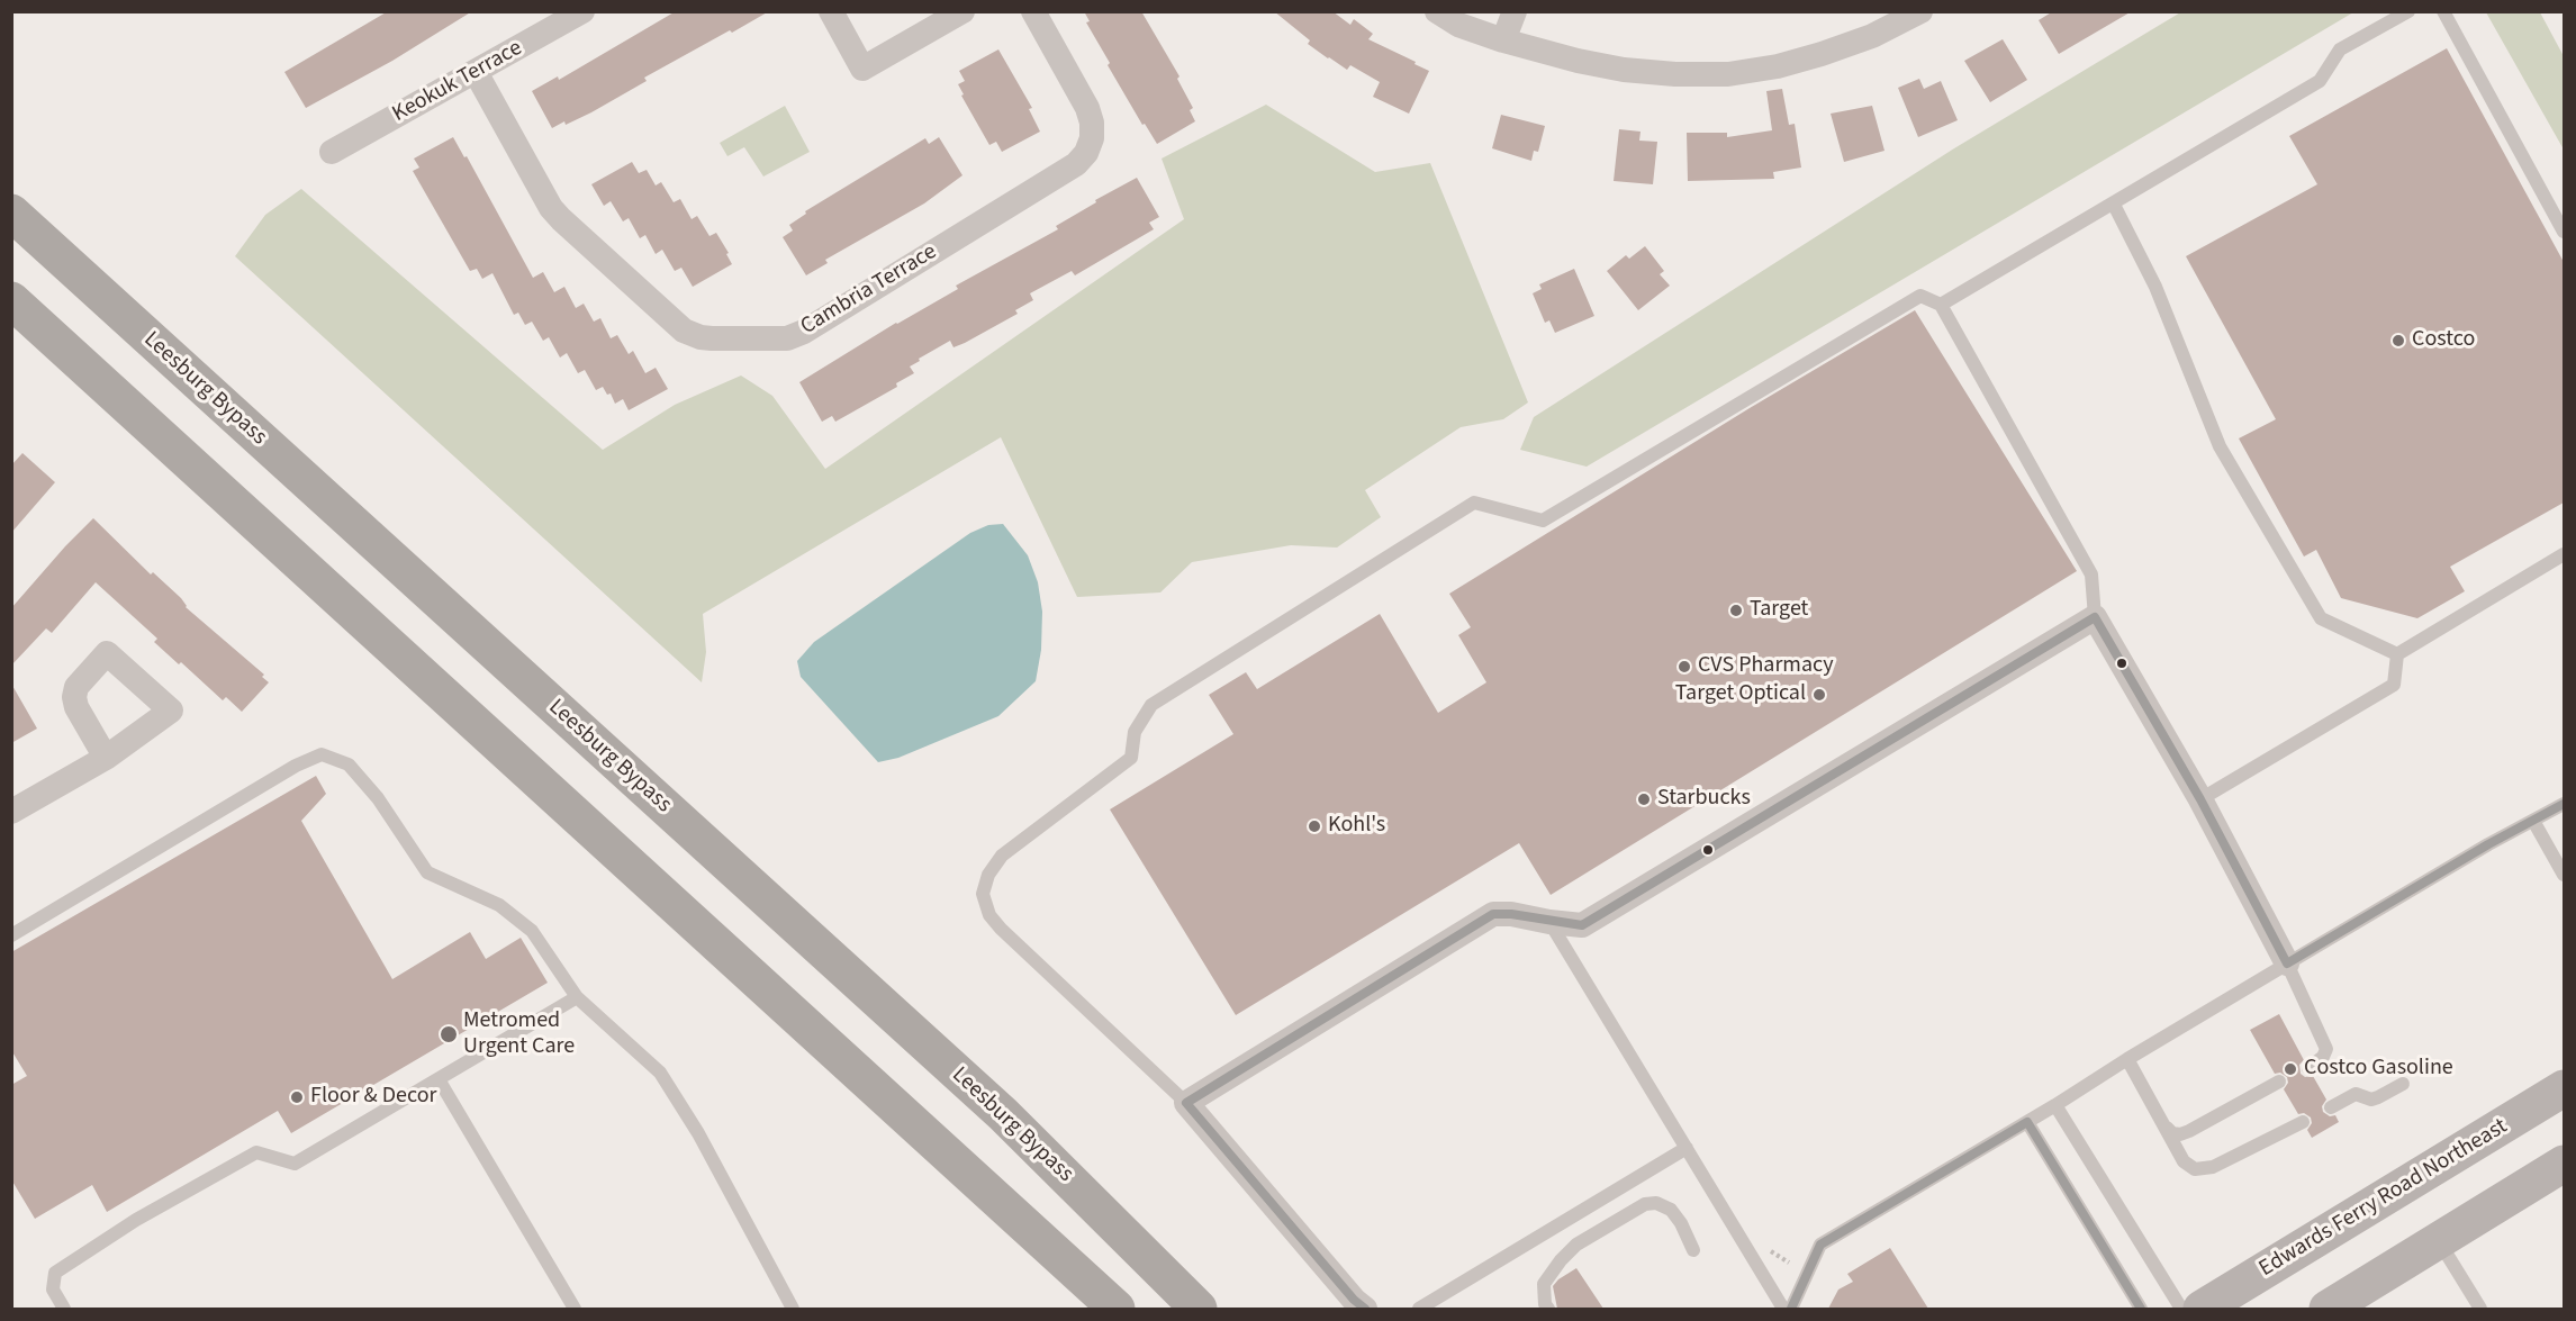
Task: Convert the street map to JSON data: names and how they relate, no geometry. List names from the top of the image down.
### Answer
{
  "streets": {
    "highway": ["Leesburg Bypass"],
    "main road": ["Edwards Ferry Road Northeast"],
    "street": ["Keokuk Terrace", "Cambria Terrace"]
  },
  "crossings": [
    ["Keokuk Terrace", "Cambria Terrace"]
  ],
  "places": [
    "Costco",
    "Target",
    "CVS Pharmacy",
    "Target Optical",
    "Starbucks",
    "Kohl's",
    "Metromed Urgent Care",
    "Costco Gasoline",
    "Floor & Decor"
  ]
}
